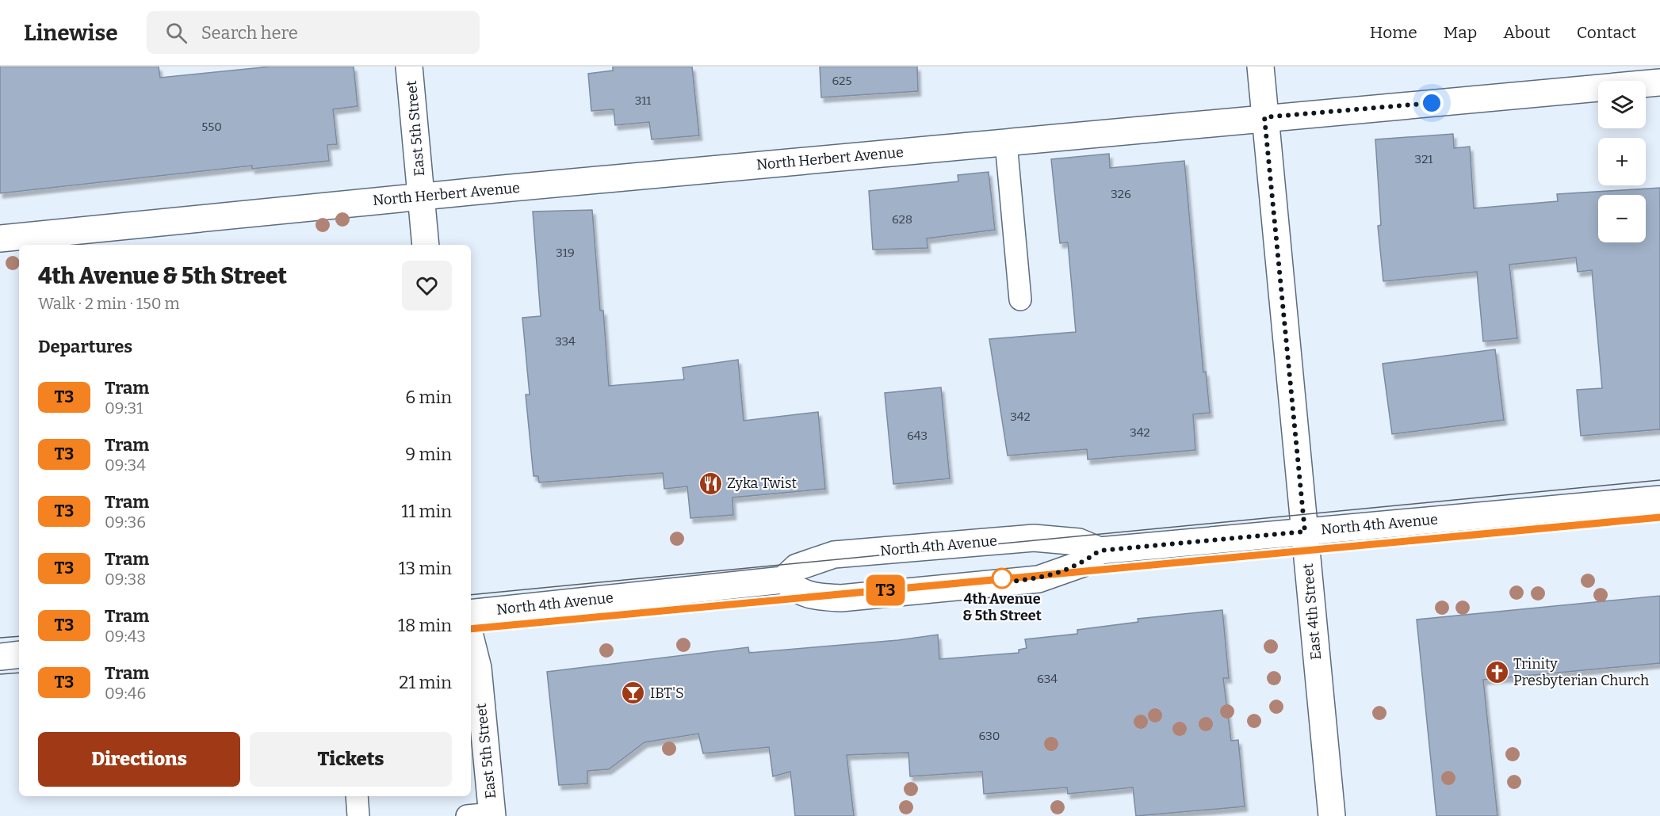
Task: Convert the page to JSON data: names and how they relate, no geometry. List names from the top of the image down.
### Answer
{
  "streets": {
    "street": [
      "East 5th Street",
      "North Herbert Avenue",
      "North 4th Avenue",
      "East 4th Street"
    ]
  },
  "crossings": [
    ["East 5th Street", "North Herbert Avenue"],
    ["North Herbert Avenue", "East 4th Street"],
    ["North 4th Avenue", "East 4th Street"]
  ],
  "places": {
    "restaurant": ["Zyka Twist"],
    "other": ["4th Avenue & 5th Street"],
    "church": ["Trinity Presbyterian Church"],
    "bar": ["IBT'S"]
  },
  "lines": ["tram line T3"],
  "house_numbers": [
    "625",
    "311",
    "550",
    "321",
    "326",
    "628",
    "319",
    "334",
    "342",
    "342",
    "643",
    "634",
    "630"
  ],
  "page": {
    "header": "Linewise",
    "search": "Search here",
    "nav": [
      "Home",
      "Map",
      "About",
      "Contact"
    ],
    "on_map": "T3",
    "map_buttons": ["+", "−"],
    "heading": [
      ["4th Avenue & 5th Street", "Walk · 2 min · 150 m"],
      "Departures"
    ],
    "list": [
      {
        "mark": "T3",
        "name": "Tram",
        "note": "09:31",
        "value": "6 min"
      },
      {
        "mark": "T3",
        "name": "Tram",
        "note": "09:34",
        "value": "9 min"
      },
      {
        "mark": "T3",
        "name": "Tram",
        "note": "09:36",
        "value": "11 min"
      },
      {
        "mark": "T3",
        "name": "Tram",
        "note": "09:38",
        "value": "13 min"
      },
      {
        "mark": "T3",
        "name": "Tram",
        "note": "09:43",
        "value": "18 min"
      },
      {
        "mark": "T3",
        "name": "Tram",
        "note": "09:46",
        "value": "21 min"
      }
    ],
    "buttons": ["Directions", "Tickets"]
  }
}
